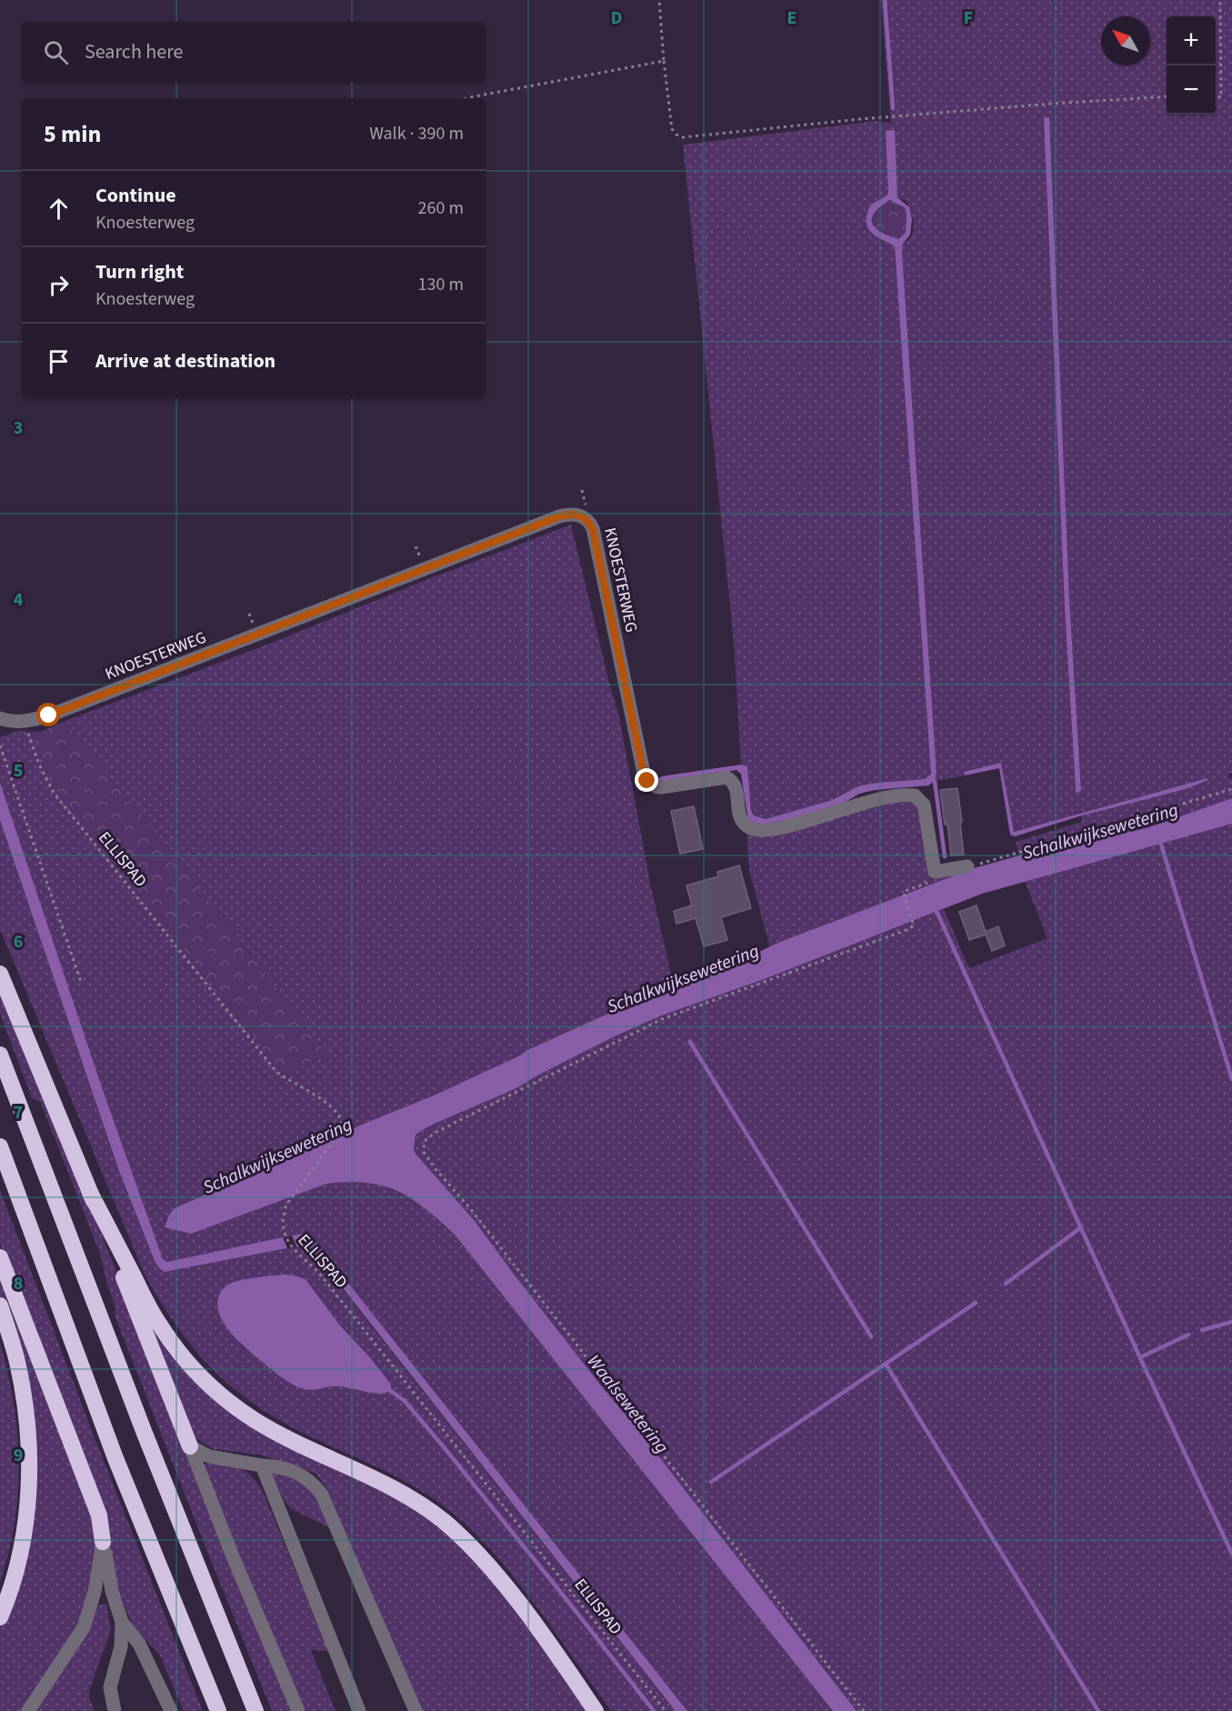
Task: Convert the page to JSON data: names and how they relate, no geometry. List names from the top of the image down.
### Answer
{
  "streets": {
    "street": ["KNOESTERWEG"],
    "path": ["ELLISPAD"]
  },
  "crossings": [
    ["KNOESTERWEG", "ELLISPAD"]
  ],
  "water": ["Schalkwijksewetering", "Waalsewetering"],
  "north": "top left",
  "page": {
    "map_buttons": ["+", "−"],
    "search": "Search here",
    "heading": ["5 min", "Walk · 390 m"],
    "list": [
      ["Continue", "Knoesterweg", "260 m"],
      ["Turn right", "Knoesterweg", "130 m"],
      "Arrive at destination"
    ]
  },
  "grid": {
    "columns": ["D", "E", "F"],
    "rows": [
      "3",
      "4",
      "5",
      "6",
      "7",
      "8",
      "9"
    ]
  }
}
